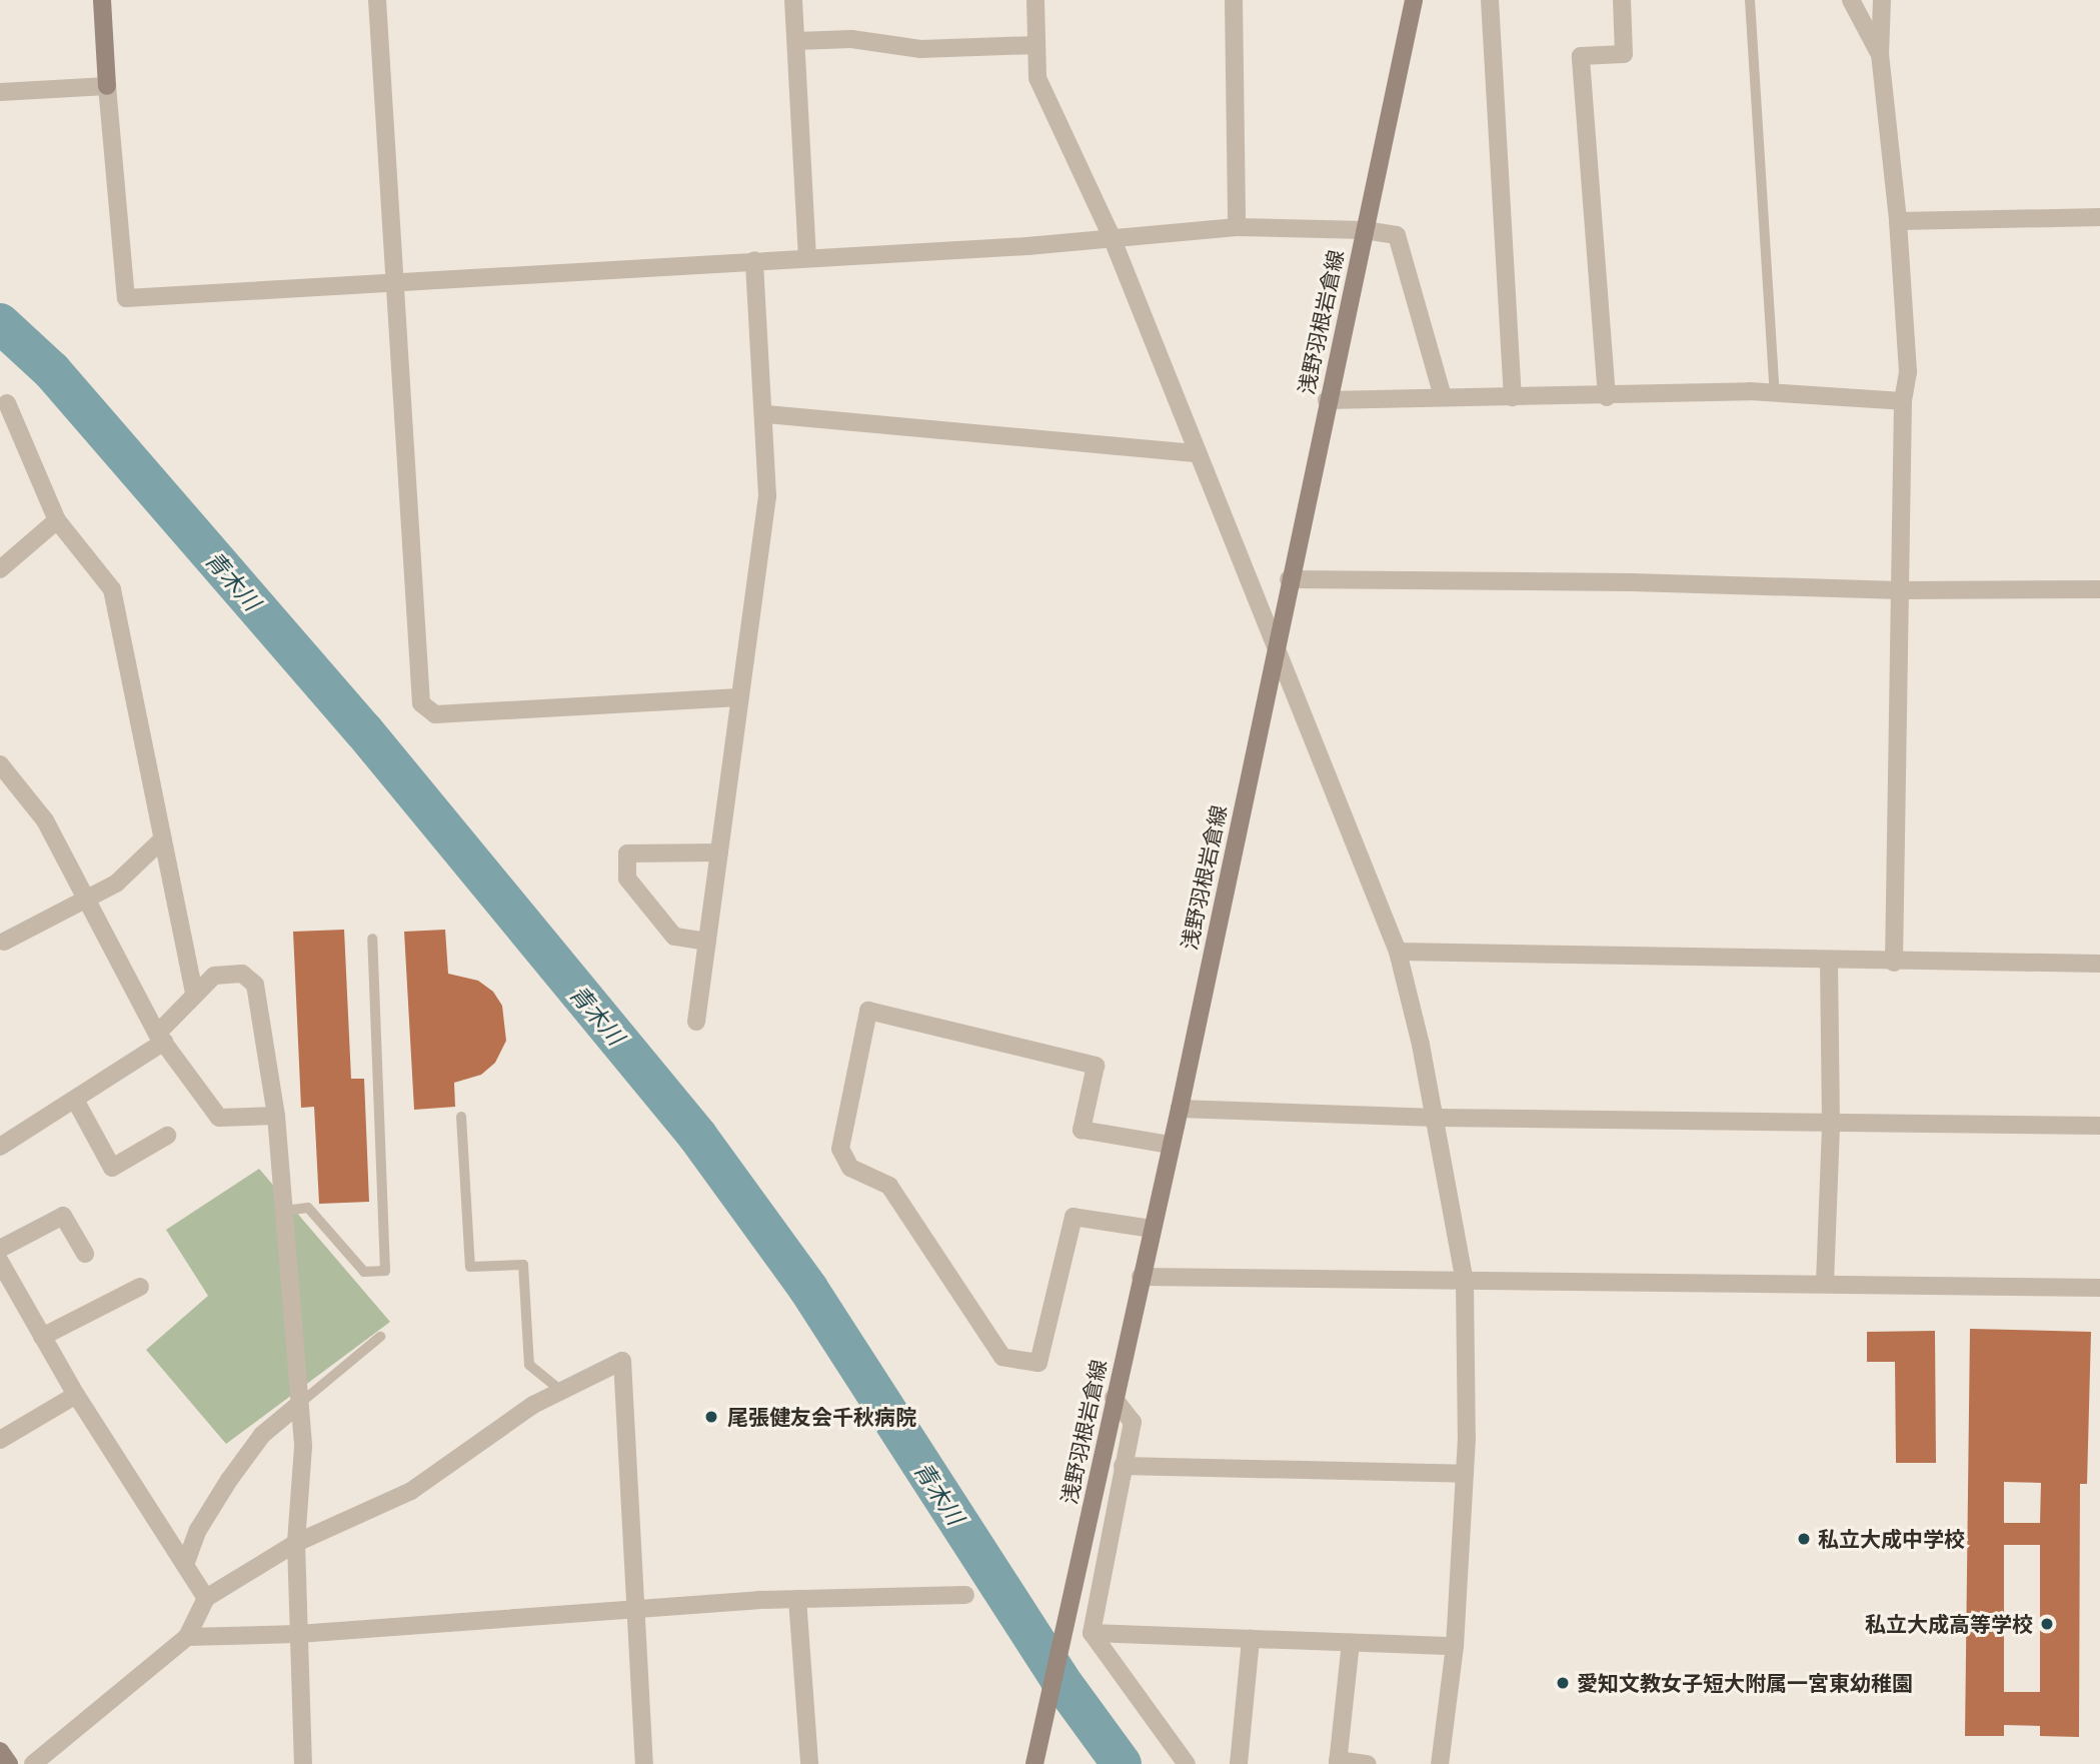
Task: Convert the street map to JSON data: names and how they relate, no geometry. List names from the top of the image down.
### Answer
{
  "streets": {
    "main road": ["浅野羽根岩倉線"]
  },
  "water": ["青木川"],
  "places": [
    "尾張健友会千秋病院",
    "私立大成中学校",
    "私立大成高等学校",
    "愛知文教女子短大附属一宮東幼稚園"
  ]
}
